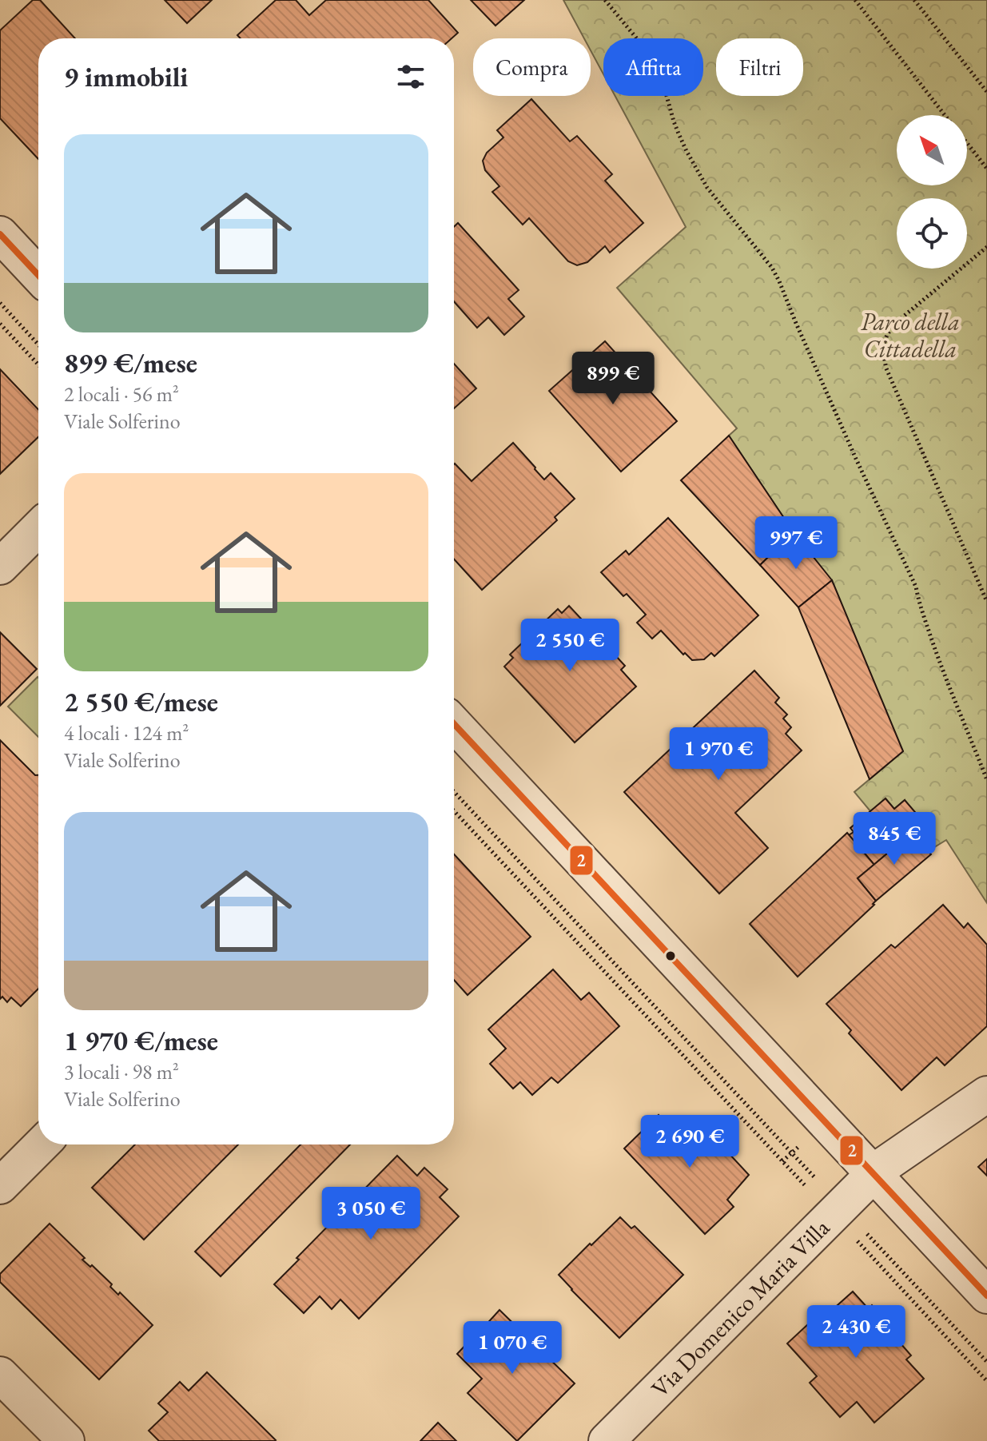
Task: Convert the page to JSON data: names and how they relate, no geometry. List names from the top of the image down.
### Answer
{
  "streets": {
    "street": ["Via Domenico Maria Villa"]
  },
  "parks": ["Parco della Cittadella"],
  "lines": ["transit line 2"],
  "north": "top left",
  "page": {
    "chip": ["Compra", "Affitta", "Filtri"],
    "heading": "9 immobili",
    "list": [
      {
        "name": "899 €/mese",
        "note": "2 locali · 56 m² · Viale Solferino"
      },
      {
        "name": "2 550 €/mese",
        "note": "4 locali · 124 m² · Viale Solferino"
      },
      {
        "name": "1 970 €/mese",
        "note": "3 locali · 98 m² · Viale Solferino"
      }
    ],
    "price": [
      "899 €",
      "997 €",
      "2 550 €",
      "1 970 €",
      "845 €",
      "2 690 €",
      "3 050 €",
      "2 430 €",
      "1 070 €"
    ]
  }
}
